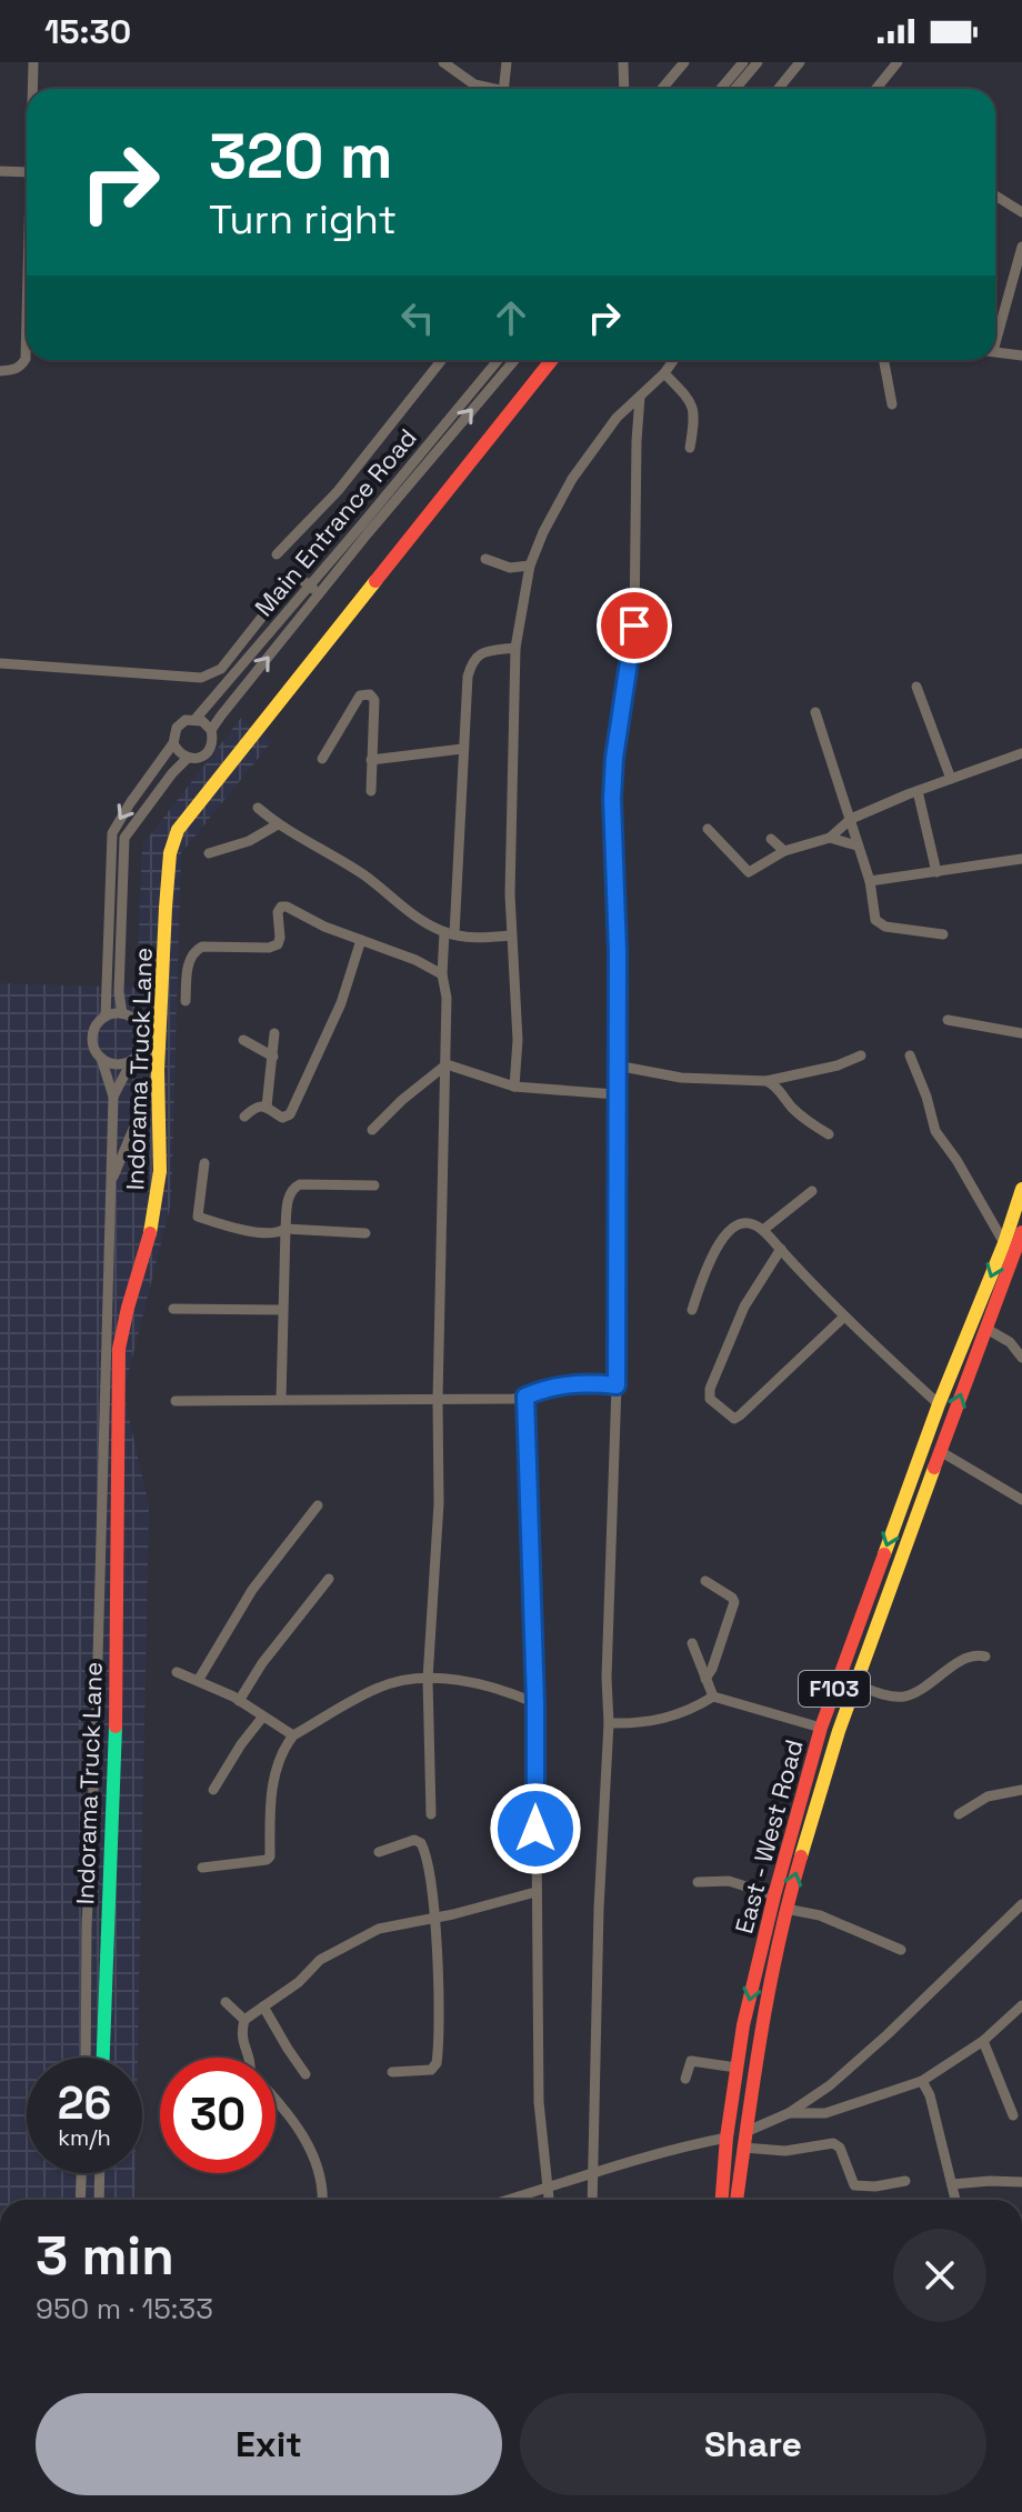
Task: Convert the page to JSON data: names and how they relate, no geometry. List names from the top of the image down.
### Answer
{
  "streets": {
    "main road": ["Indorama Truck Lane", "F103", "East - West Road"],
    "street": ["Main Entrance Road"]
  },
  "page": {
    "status": "15:30",
    "turn": ["320 m", "Turn right"],
    "speed": "26 km/h",
    "limit": "30",
    "heading": ["3 min", "950 m · 15:33"],
    "buttons": ["Exit", "Share"]
  }
}
